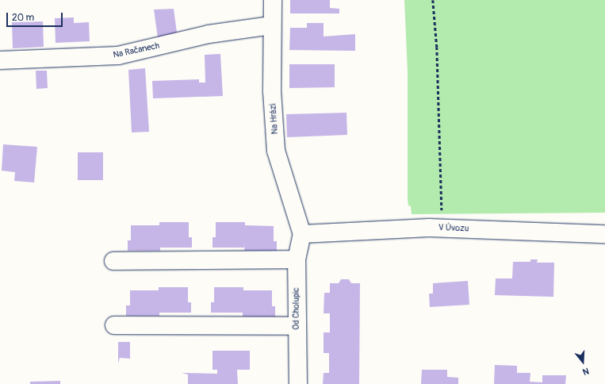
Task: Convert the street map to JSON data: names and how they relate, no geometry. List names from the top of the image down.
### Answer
{
  "streets": {
    "street": [
      "Na Račanech",
      "Na Hrázi",
      "V Úvozu",
      "Od Cholupic"
    ]
  },
  "crossings": [
    ["Na Račanech", "Na Hrázi"],
    ["Na Hrázi", "V Úvozu"],
    ["Na Hrázi", "Od Cholupic"],
    ["V Úvozu", "Od Cholupic"]
  ],
  "scale_bar": "20 m",
  "north": "bottom"
}
